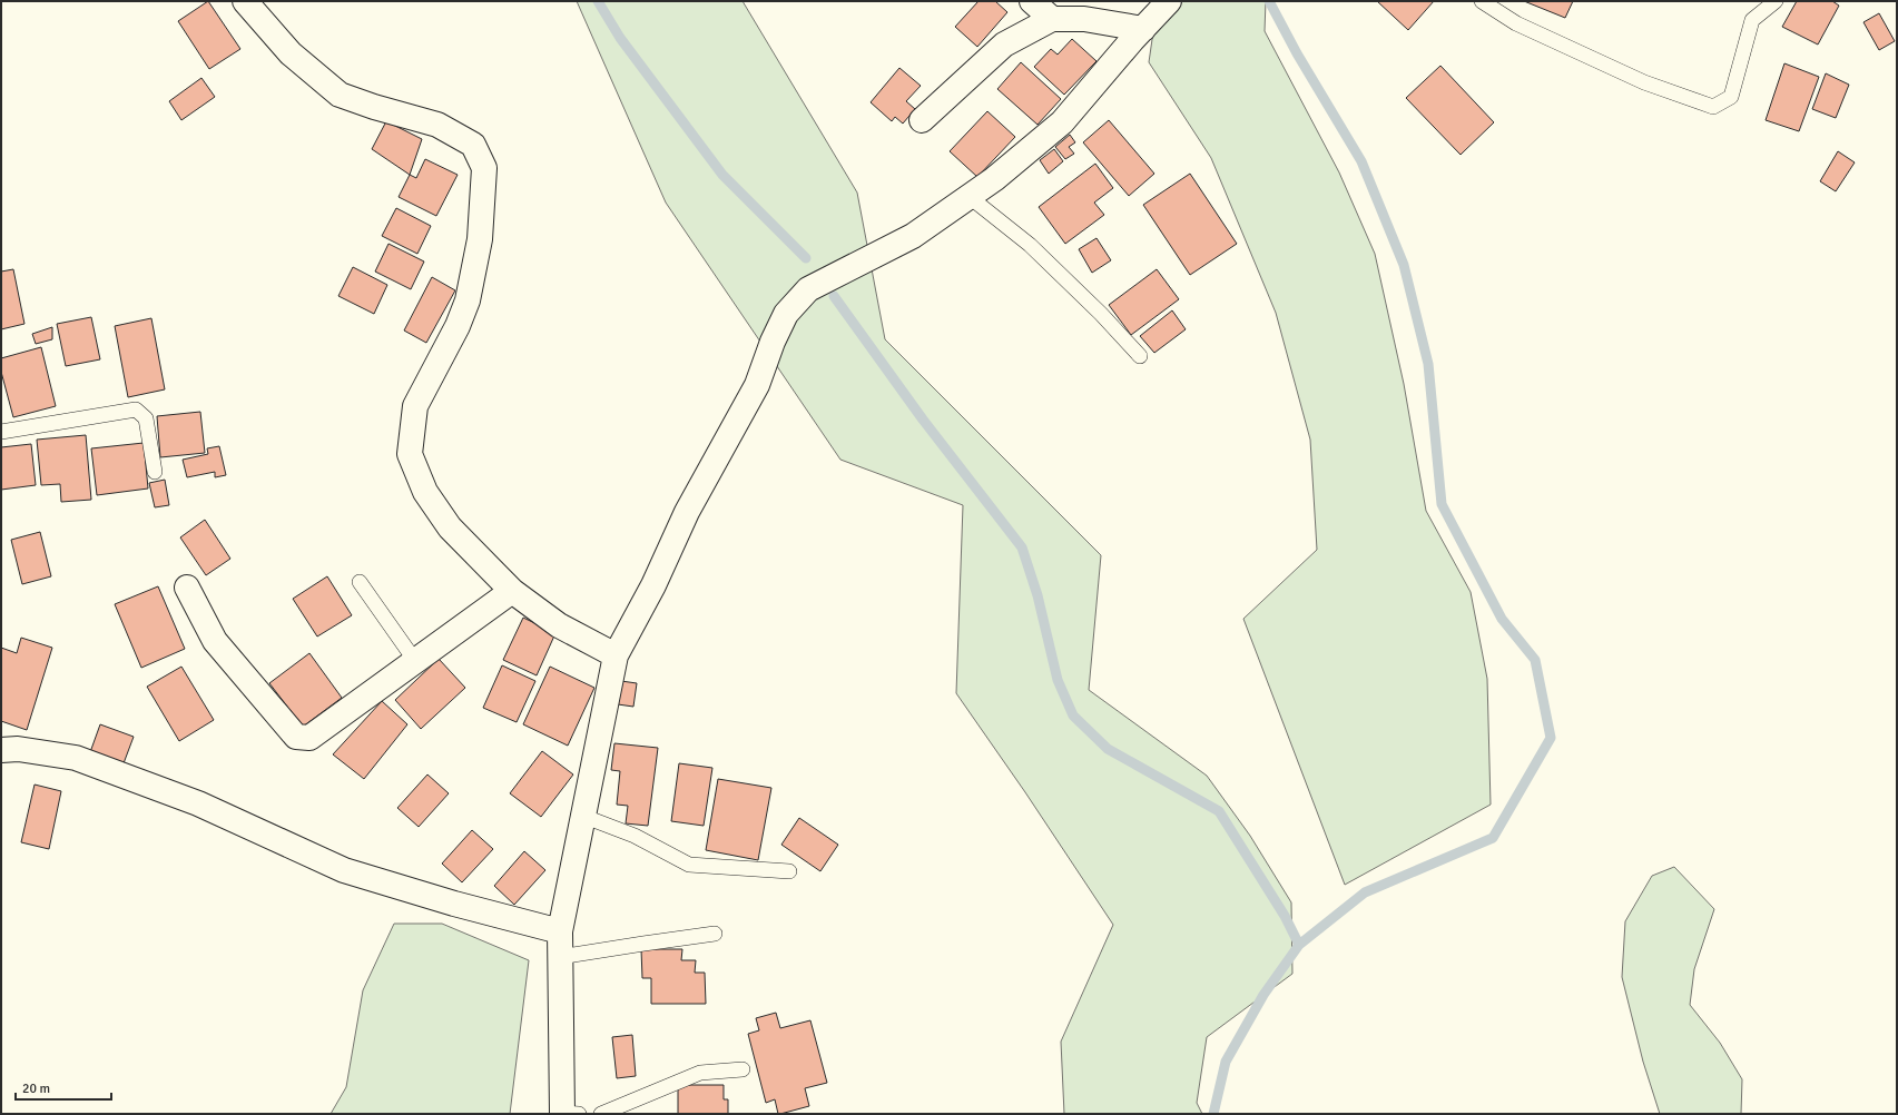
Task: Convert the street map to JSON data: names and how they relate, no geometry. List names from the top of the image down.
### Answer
{
  "scale_bar": "20 m"
}
